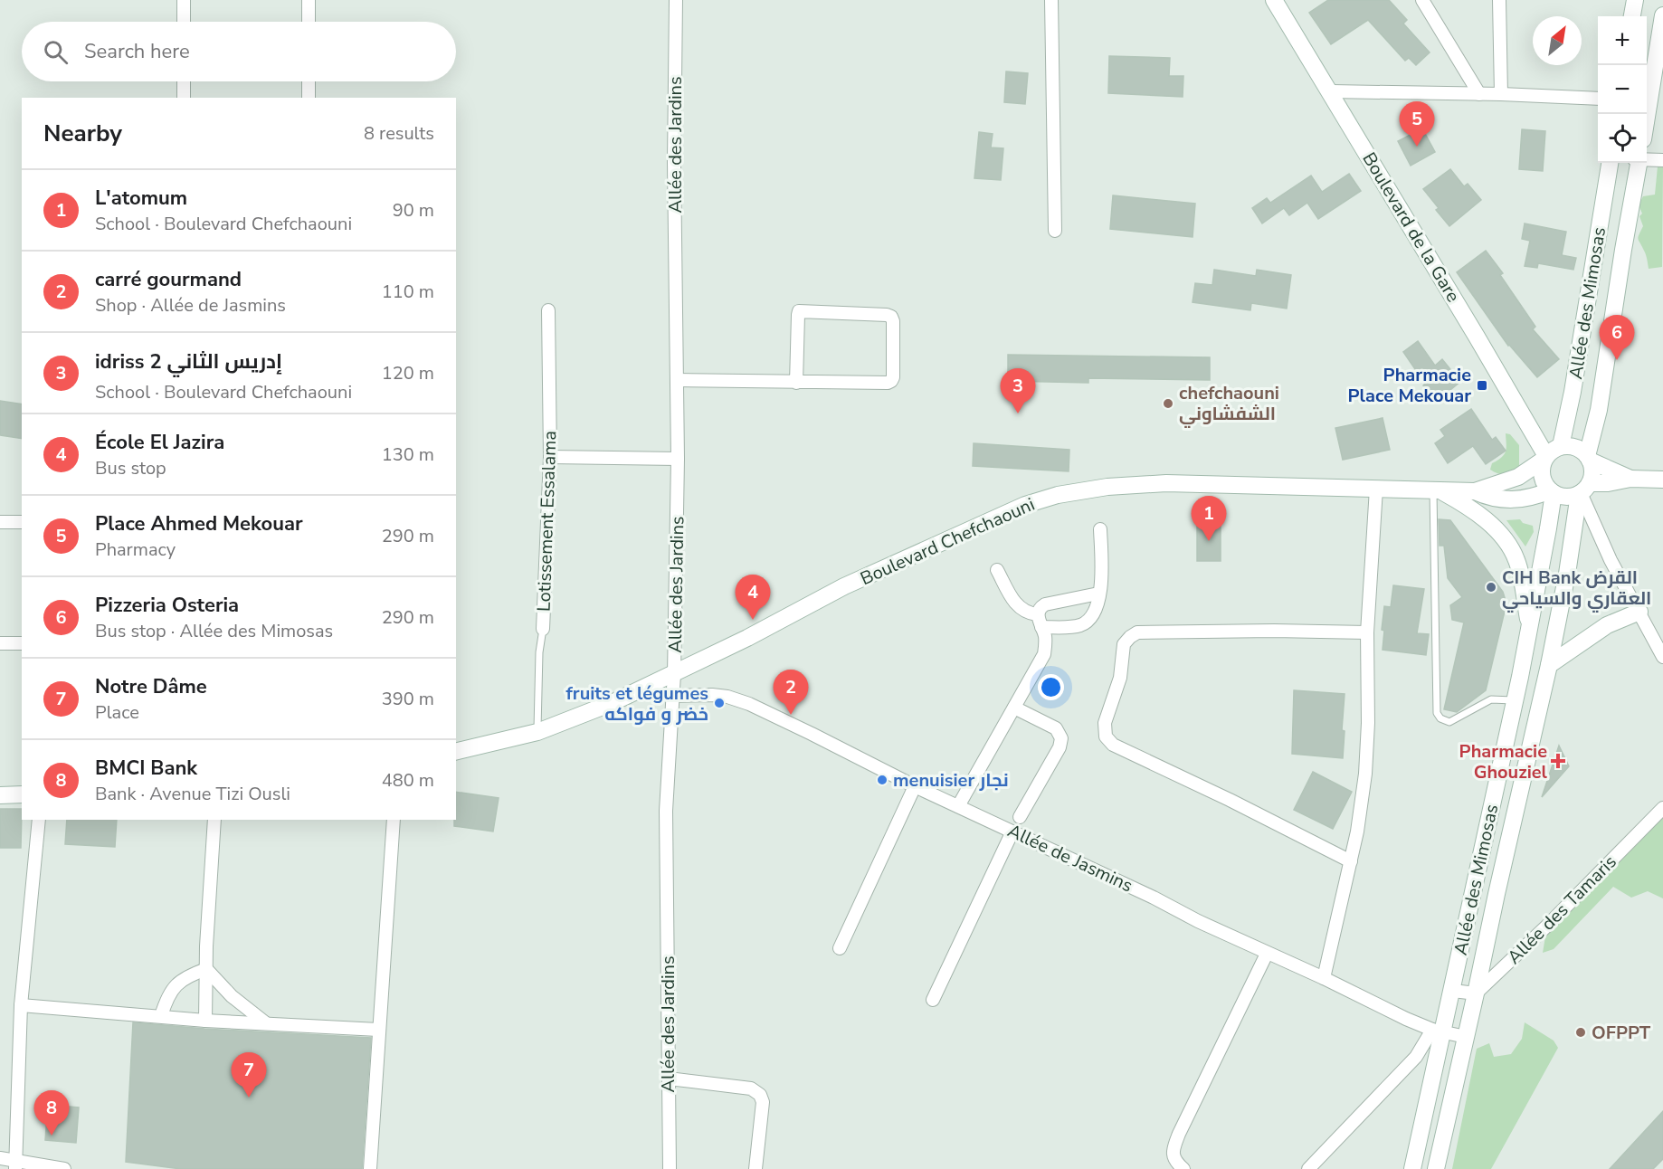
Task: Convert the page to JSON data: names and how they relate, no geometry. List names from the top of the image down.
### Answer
{
  "streets": {
    "main road": ["Boulevard de la Gare", "Allée des Mimosas", "Boulevard Chefchaouni"],
    "street": [
      "Allée des Jardins",
      "Lotissement Essalama",
      "Allée de Jasmins",
      "Allée des Tamaris"
    ]
  },
  "crossings": [
    ["Allée des Jardins", "Boulevard Chefchaouni"],
    ["Allée des Jardins", "Allée de Jasmins"],
    ["Boulevard de la Gare", "Allée des Mimosas"],
    ["Boulevard de la Gare", "Boulevard Chefchaouni"],
    ["Allée des Mimosas", "Boulevard Chefchaouni"],
    ["Allée des Mimosas", "Allée de Jasmins"],
    ["Allée des Mimosas", "Allée des Tamaris"],
    ["Lotissement Essalama", "Boulevard Chefchaouni"]
  ],
  "places": {
    "transit": ["Pharmacie Place Mekouar"],
    "other": [
      "chefchaouni الشفشاوني",
      "CIH Bank القرض العقاري والسياحي",
      "fruits et légumes خضر و فواكه",
      "menuisier نجار",
      "OFPPT"
    ],
    "health": ["Pharmacie Ghouziel"]
  },
  "north": "top right",
  "page": {
    "map_buttons": ["+", "−"],
    "search": "Search here",
    "heading": ["Nearby", "8 results"],
    "pins": [
      "5",
      "6",
      "3",
      "1",
      "4",
      "2",
      "7",
      "8"
    ],
    "list": [
      {
        "mark": "1",
        "name": "L'atomum",
        "note": "School · Boulevard Chefchaouni",
        "value": "90 m"
      },
      {
        "mark": "2",
        "name": "carré gourmand",
        "note": "Shop · Allée de Jasmins",
        "value": "110 m"
      },
      {
        "mark": "3",
        "name": "idriss 2 إدريس الثاني",
        "note": "School · Boulevard Chefchaouni",
        "value": "120 m"
      },
      {
        "mark": "4",
        "name": "École El Jazira",
        "note": "Bus stop",
        "value": "130 m"
      },
      {
        "mark": "5",
        "name": "Place Ahmed Mekouar",
        "note": "Pharmacy",
        "value": "290 m"
      },
      {
        "mark": "6",
        "name": "Pizzeria Osteria",
        "note": "Bus stop · Allée des Mimosas",
        "value": "290 m"
      },
      {
        "mark": "7",
        "name": "Notre Dâme",
        "note": "Place",
        "value": "390 m"
      },
      {
        "mark": "8",
        "name": "BMCI Bank",
        "note": "Bank · Avenue Tizi Ousli",
        "value": "480 m"
      }
    ]
  }
}
